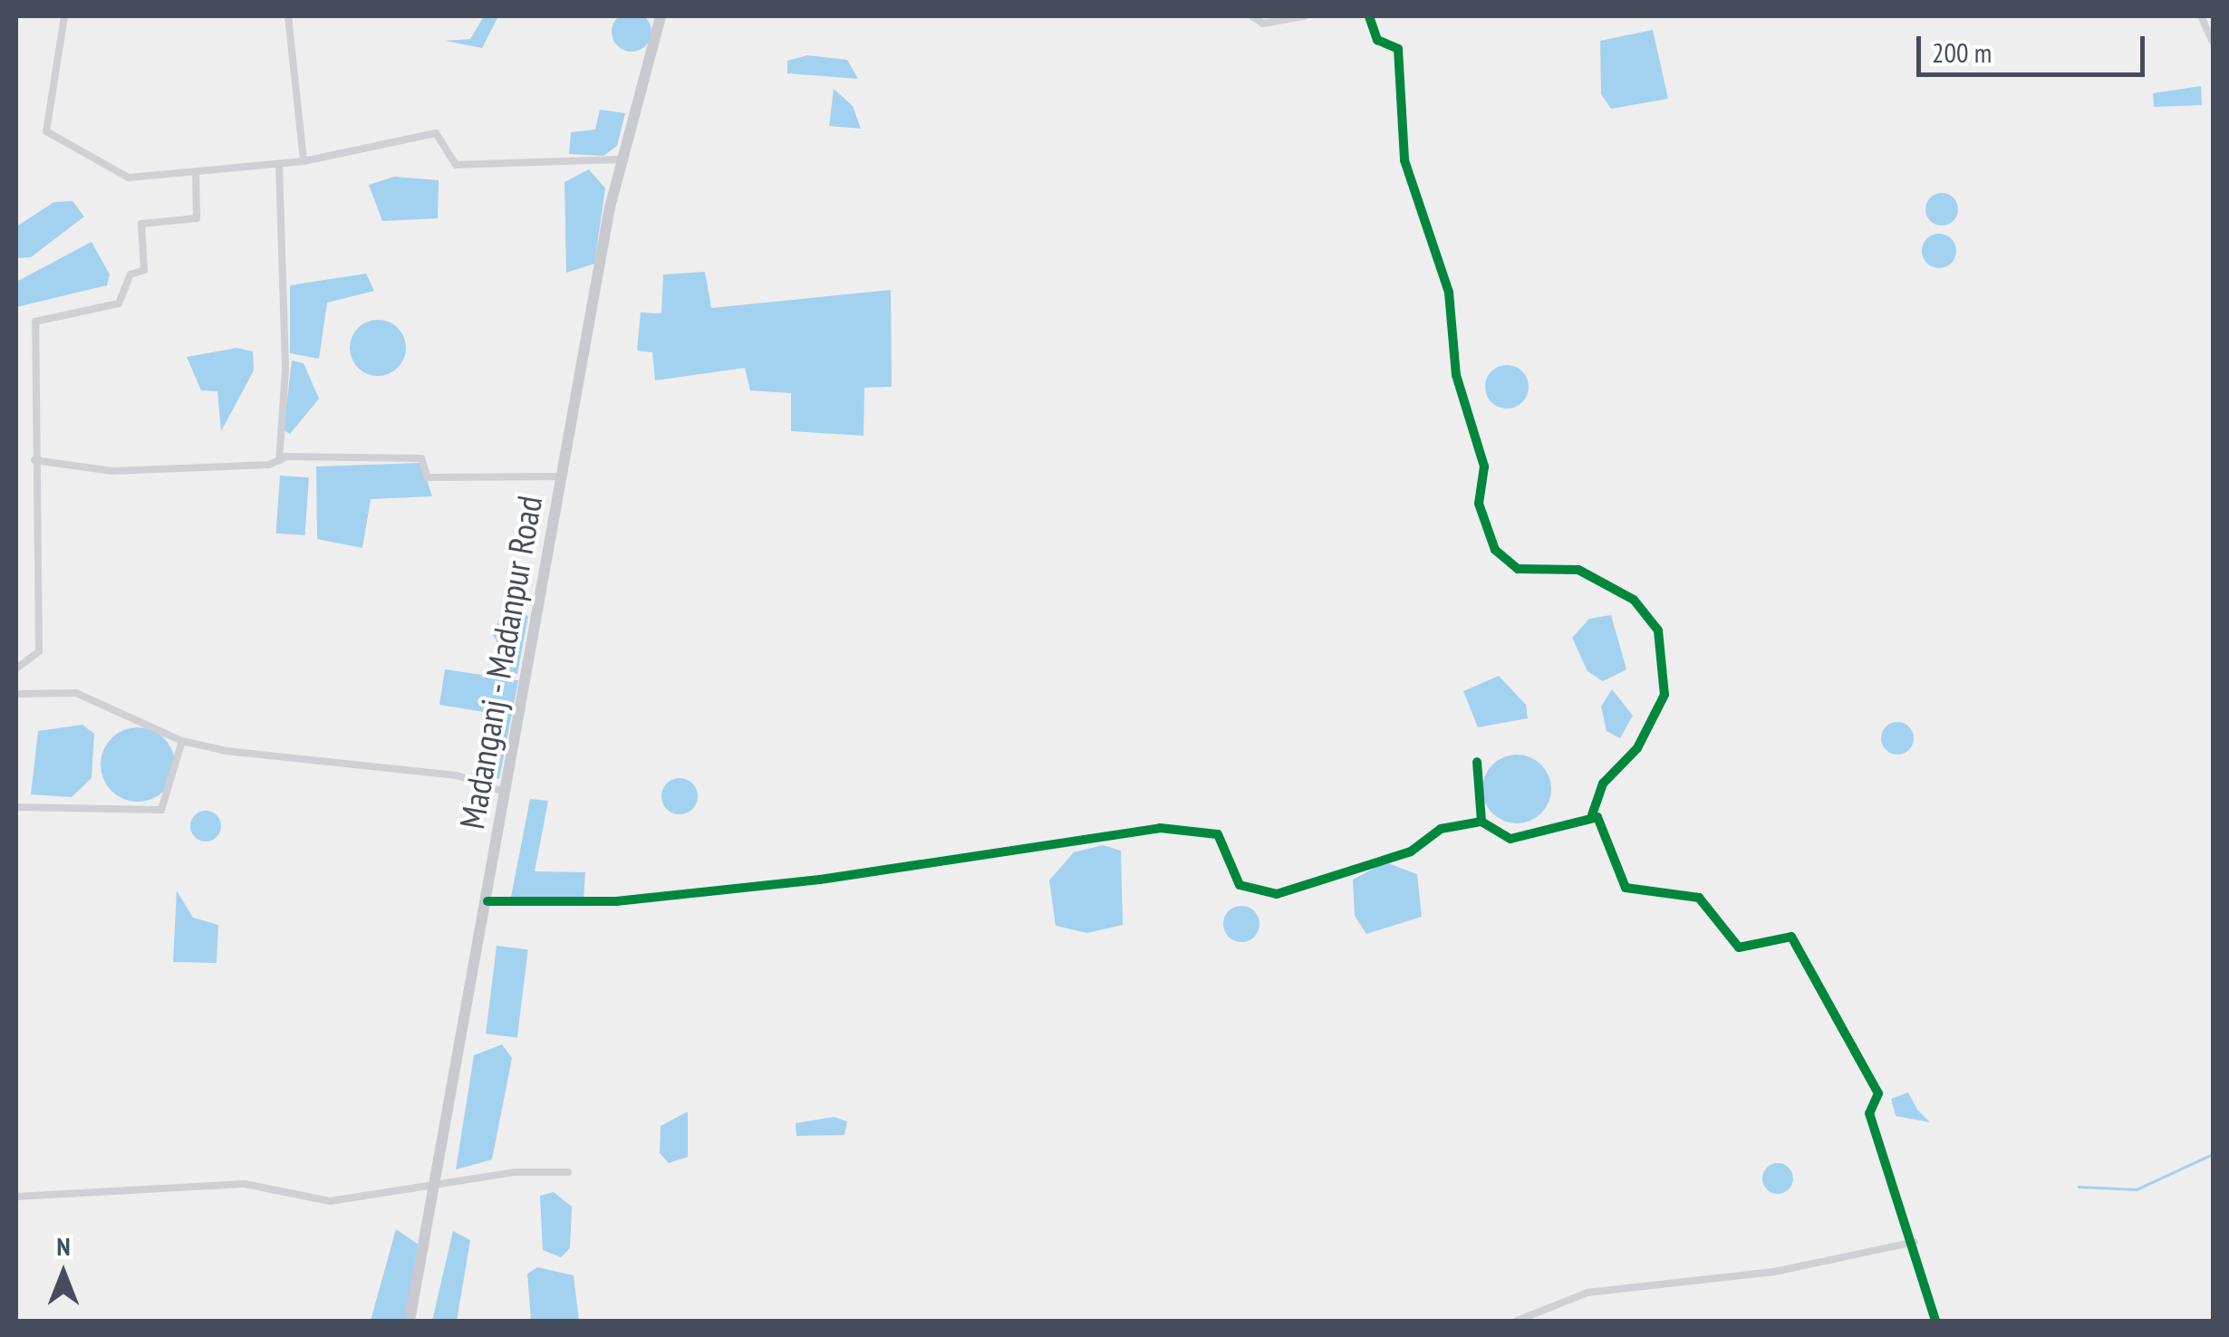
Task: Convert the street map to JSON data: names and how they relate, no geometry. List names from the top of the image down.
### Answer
{
  "streets": {
    "main road": ["Madanganj - Madanpur Road"]
  },
  "scale_bar": "200 m",
  "north": "top"
}
